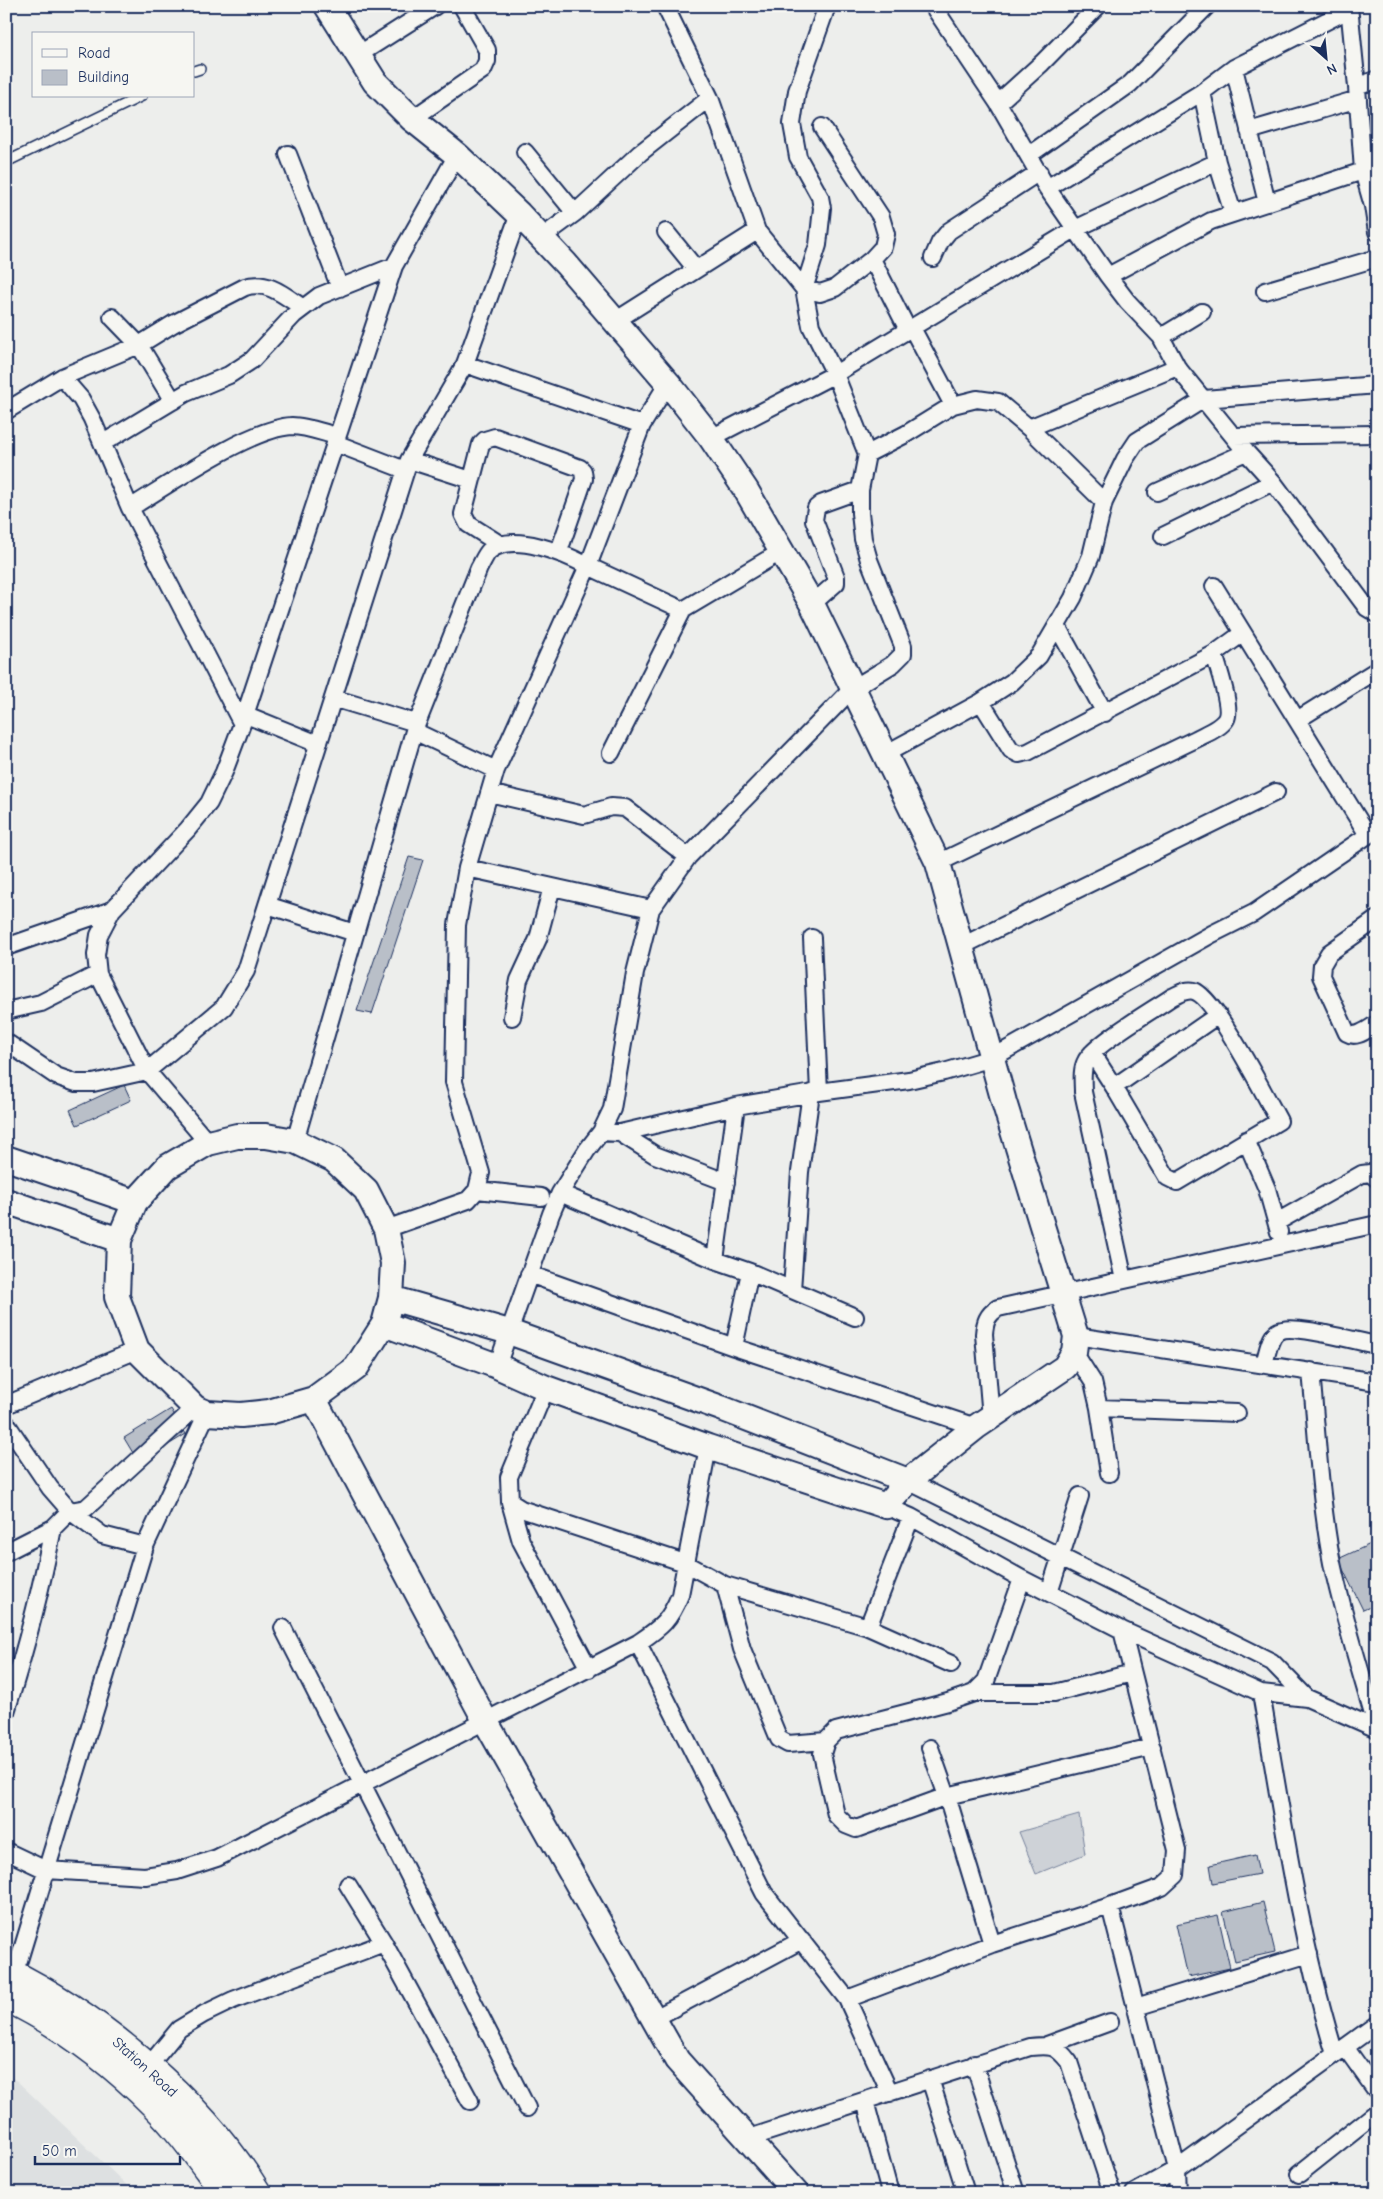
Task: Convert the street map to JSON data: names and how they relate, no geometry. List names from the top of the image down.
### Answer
{
  "streets": {
    "highway": ["Station Road"]
  },
  "legend": ["Road", "Building"],
  "scale_bar": "50 m",
  "north": "bottom right"
}
